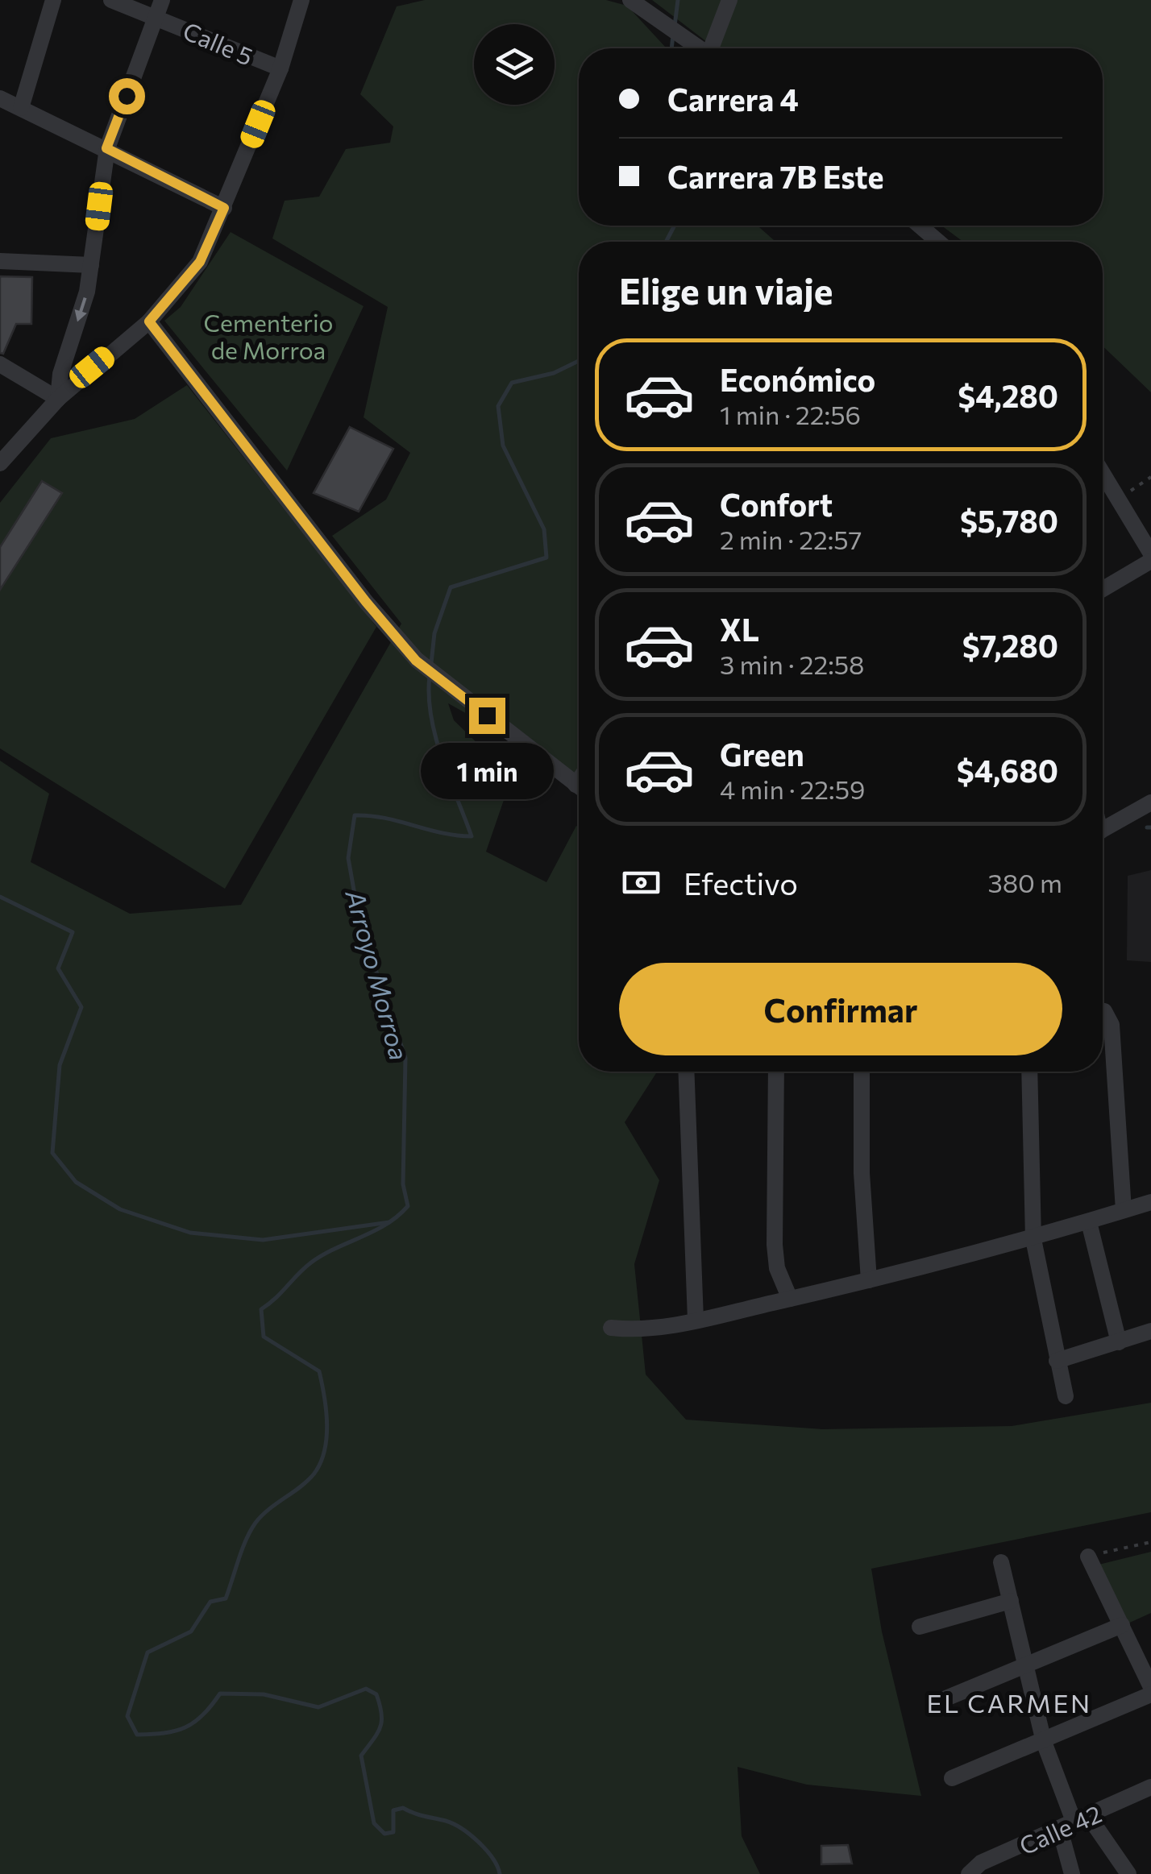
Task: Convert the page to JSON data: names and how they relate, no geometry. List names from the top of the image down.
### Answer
{
  "streets": {
    "street": ["Calle 5", "Calle 42"]
  },
  "districts": ["EL CARMEN"],
  "water": ["Arroyo Morroa"],
  "parks": ["Cementerio de Morroa"],
  "page": {
    "banner": ["Carrera 4", "Carrera 7B Este"],
    "heading": "Elige un viaje",
    "list": [
      {
        "name": "Económico",
        "note": "1 min · 22:56",
        "value": "$4,280"
      },
      {
        "name": "Confort",
        "note": "2 min · 22:57",
        "value": "$5,780"
      },
      {
        "name": "XL",
        "note": "3 min · 22:58",
        "value": "$7,280"
      },
      {
        "name": "Green",
        "note": "4 min · 22:59",
        "value": "$4,680"
      }
    ],
    "bubble": "1 min",
    "pay": ["Efectivo", "380 m"],
    "buttons": "Confirmar"
  }
}
